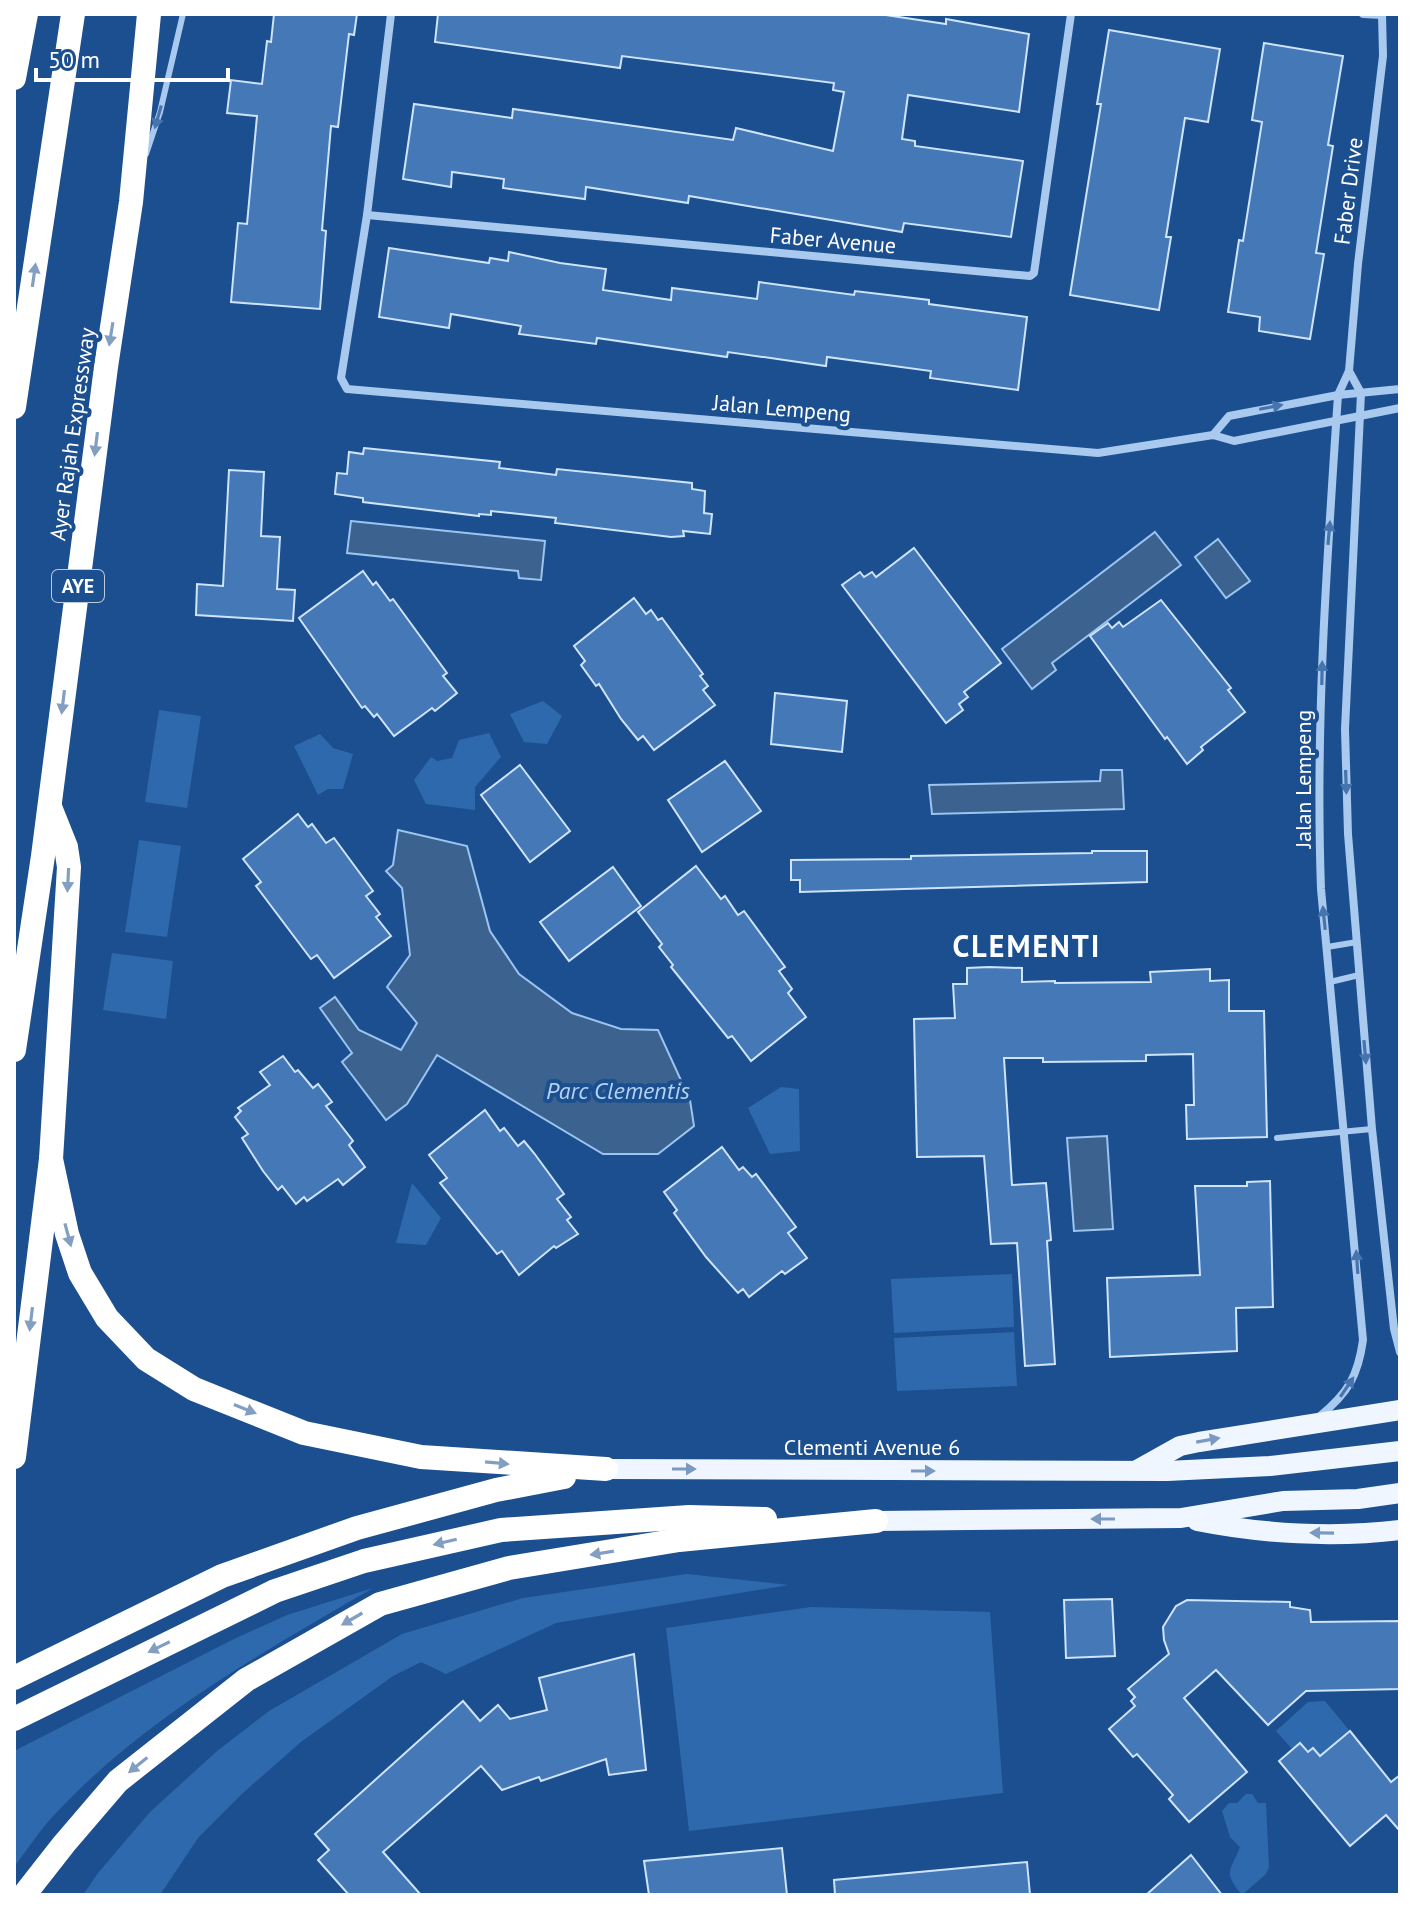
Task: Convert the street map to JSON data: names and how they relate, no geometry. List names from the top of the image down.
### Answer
{
  "streets": {
    "highway": ["Ayer Rajah Expressway", "AYE"],
    "main road": ["Clementi Avenue 6"],
    "street": ["Faber Drive", "Faber Avenue", "Jalan Lempeng"]
  },
  "crossings": [
    ["Faber Drive", "Jalan Lempeng"],
    ["Faber Avenue", "Jalan Lempeng"],
    ["Jalan Lempeng", "Clementi Avenue 6"]
  ],
  "districts": ["CLEMENTI"],
  "water": ["Parc Clementis"],
  "scale_bar": "50 m"
}
